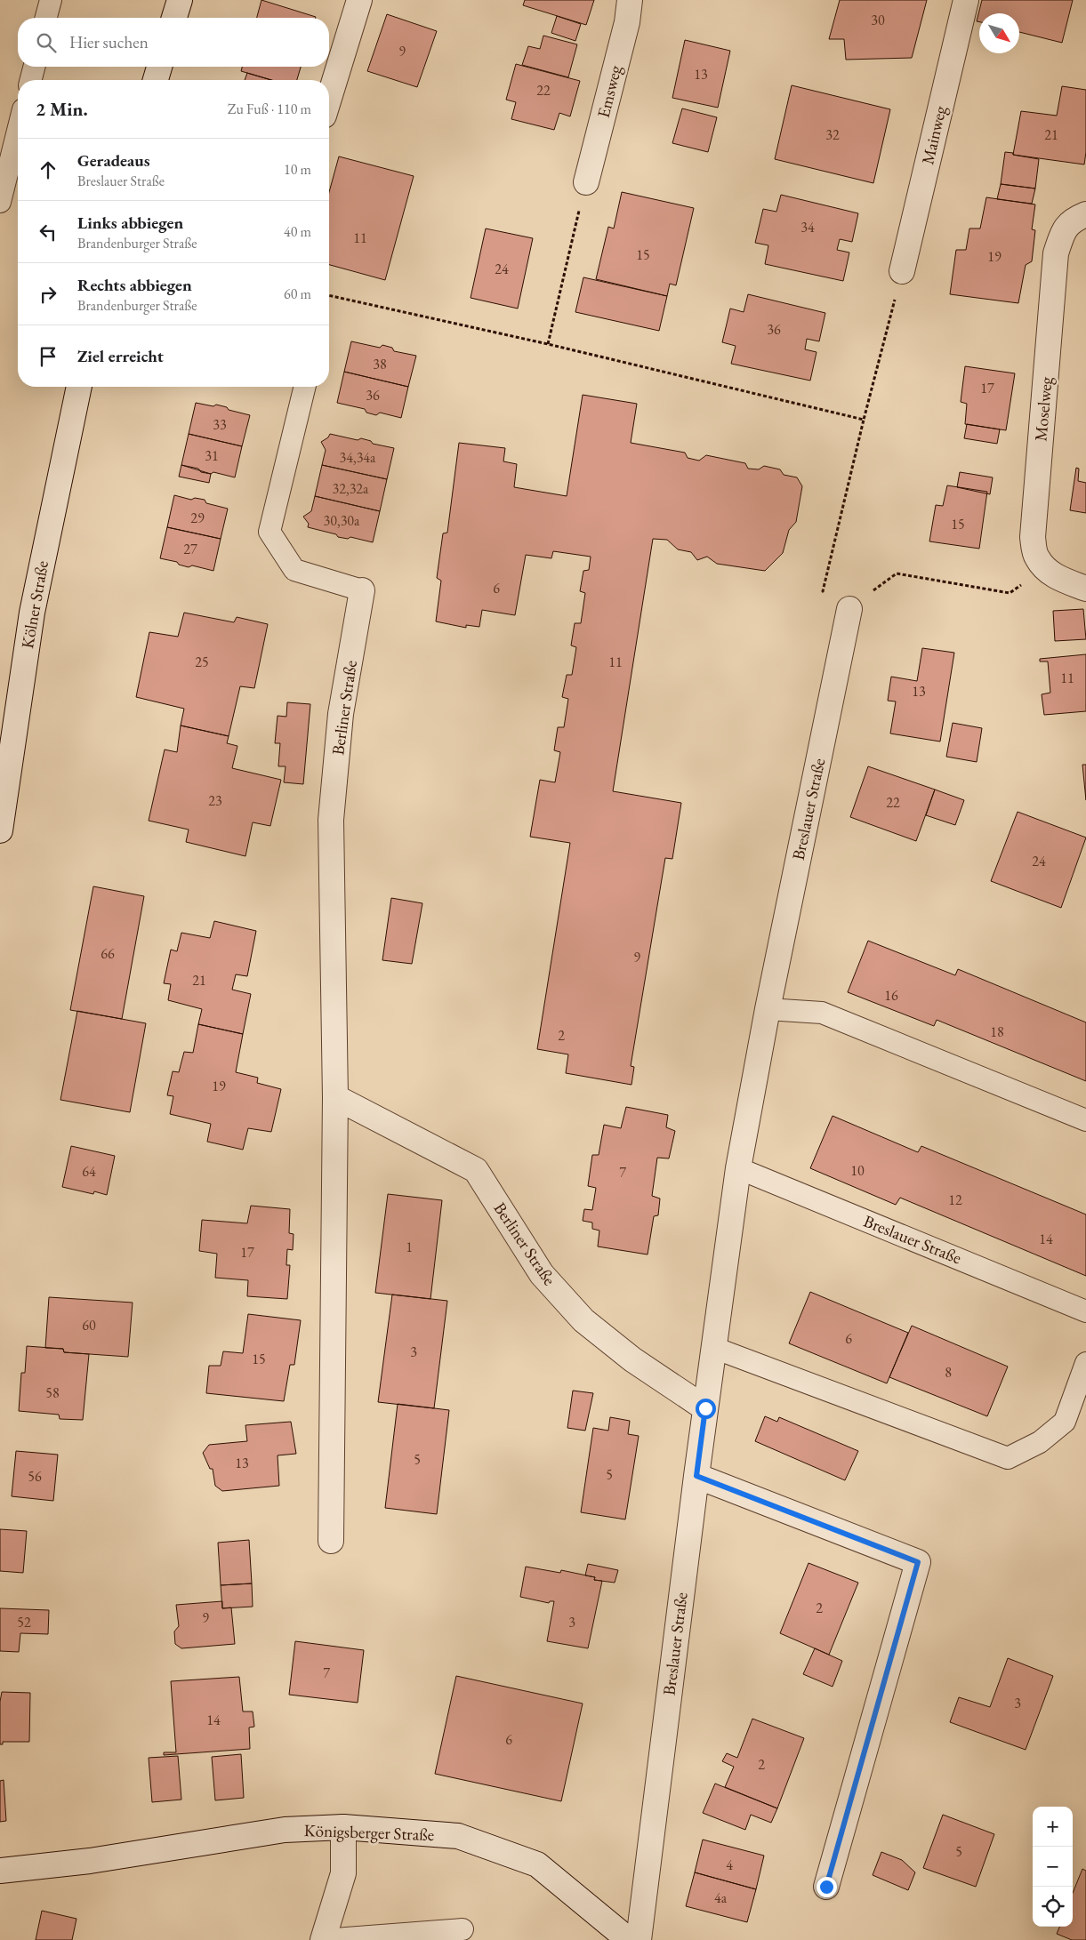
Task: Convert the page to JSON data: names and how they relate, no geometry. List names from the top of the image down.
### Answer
{
  "streets": {
    "street": [
      "Emsweg",
      "Mainweg",
      "Moselweg",
      "Kölner Straße",
      "Berliner Straße",
      "Breslauer Straße",
      "Königsberger Straße"
    ]
  },
  "crossings": [
    ["Berliner Straße", "Breslauer Straße"]
  ],
  "house_numbers": [
    "30",
    "9",
    "13",
    "22",
    "32",
    "21",
    "34",
    "11",
    "15",
    "19",
    "24",
    "36",
    "38",
    "17",
    "36",
    "33",
    "31",
    "34,34a",
    "32,32a",
    "29",
    "30,30a",
    "15",
    "27",
    "6",
    "25",
    "11",
    "11",
    "13",
    "23",
    "22",
    "24",
    "66",
    "9",
    "21",
    "16",
    "18",
    "2",
    "19",
    "10",
    "64",
    "7",
    "12",
    "14",
    "1",
    "17",
    "60",
    "6",
    "3",
    "15",
    "8",
    "58",
    "5",
    "13",
    "5",
    "56",
    "2",
    "9",
    "52",
    "3",
    "7",
    "3",
    "14",
    "6",
    "2",
    "5",
    "4",
    "4a"
  ],
  "north": "bottom right",
  "page": {
    "search": "Hier suchen",
    "heading": ["2 Min.", "Zu Fuß · 110 m"],
    "list": [
      ["Geradeaus", "Breslauer Straße", "10 m"],
      ["Links abbiegen", "Brandenburger Straße", "40 m"],
      ["Rechts abbiegen", "Brandenburger Straße", "60 m"],
      "Ziel erreicht"
    ],
    "map_buttons": ["+", "−"]
  }
}
